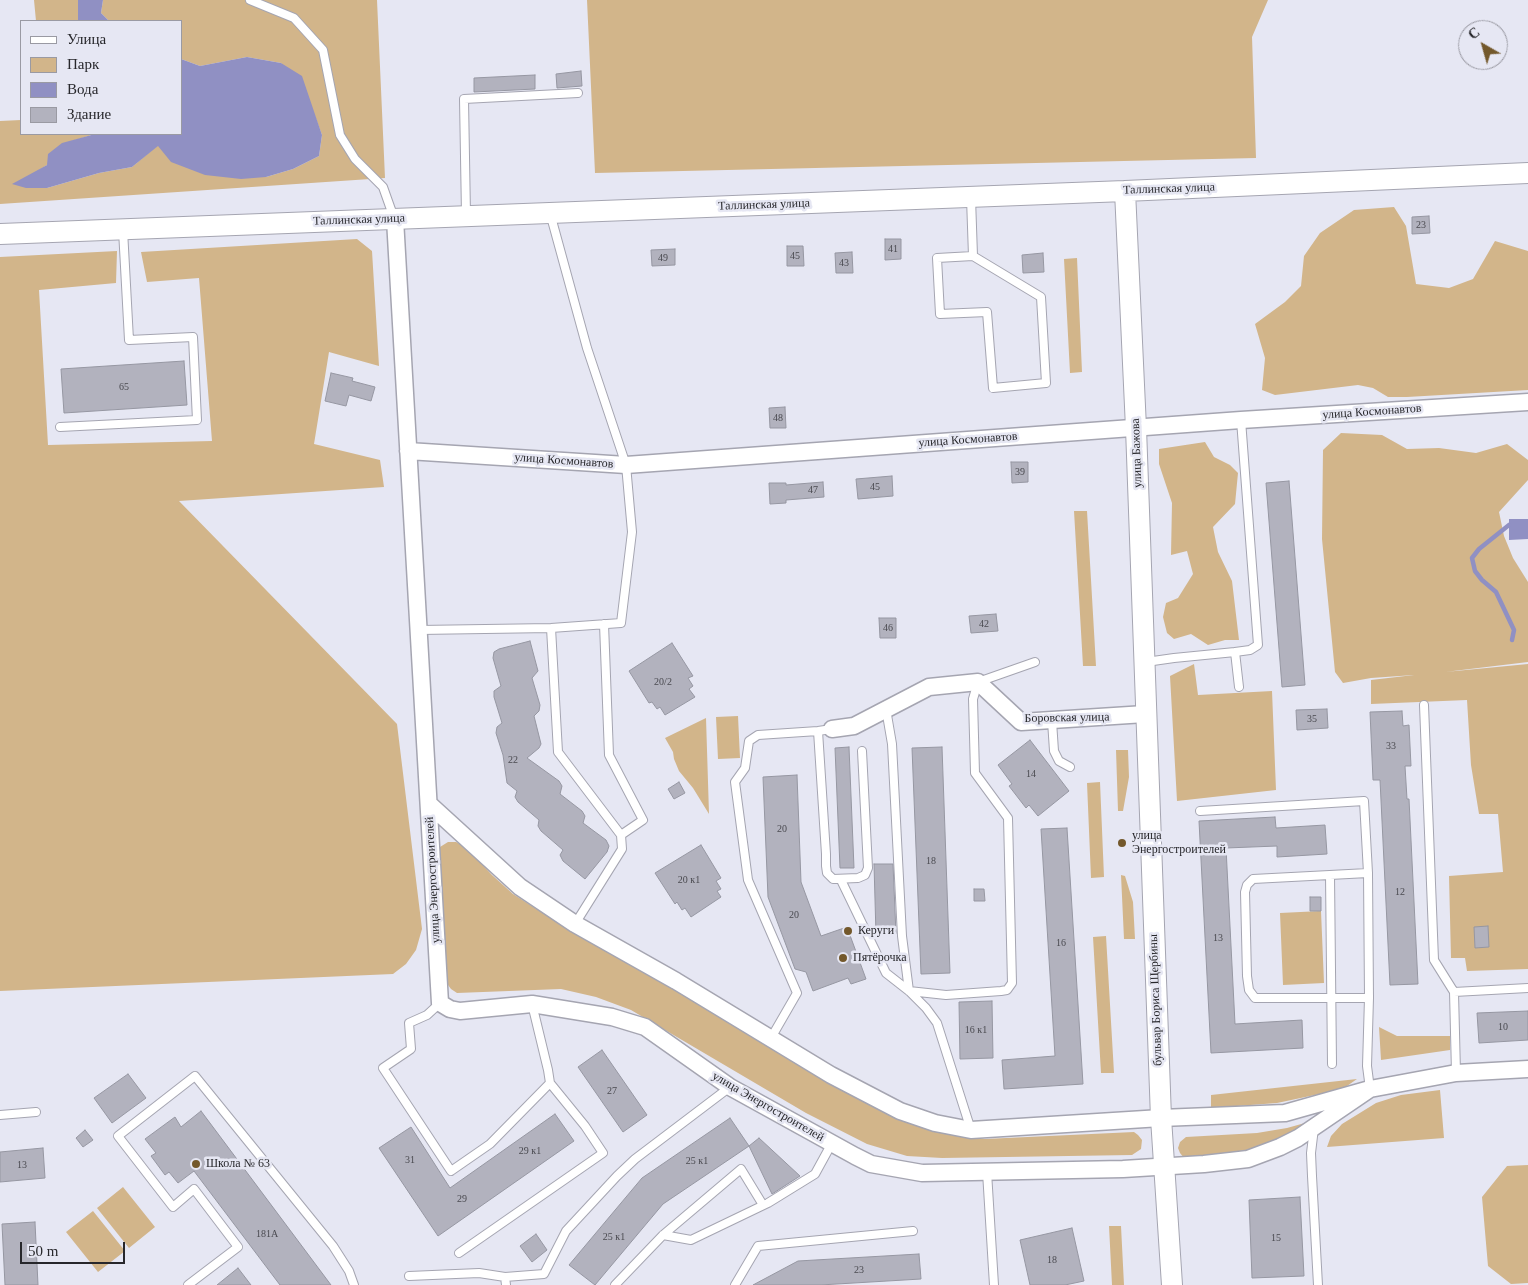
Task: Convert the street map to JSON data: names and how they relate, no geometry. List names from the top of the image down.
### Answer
{
  "streets": {
    "street": [
      "Таллинская улица",
      "улица Космонавтов",
      "улица Бажова",
      "Боровская улица",
      "улица Энергостроителей",
      "бульвар Бориса Щербины"
    ]
  },
  "crossings": [
    ["Таллинская улица", "улица Бажова"],
    ["улица Космонавтов", "улица Бажова"],
    ["улица Бажова", "Боровская улица"],
    ["улица Бажова", "бульвар Бориса Щербины"],
    ["Боровская улица", "бульвар Бориса Щербины"],
    ["улица Энергостроителей", "бульвар Бориса Щербины"]
  ],
  "places": [
    "улица Энергостроителей",
    "Керуги",
    "Пятёрочка",
    "Школа № 63"
  ],
  "house_numbers": [
    "23",
    "41",
    "45",
    "49",
    "43",
    "65",
    "48",
    "39",
    "45",
    "47",
    "42",
    "46",
    "20/2",
    "35",
    "33",
    "22",
    "14",
    "20",
    "18",
    "20 к1",
    "12",
    "20",
    "13",
    "16",
    "10",
    "16 к1",
    "27",
    "29 к1",
    "31",
    "25 к1",
    "13",
    "29",
    "181А",
    "25 к1",
    "15",
    "18",
    "23"
  ],
  "legend": [
    "Улица",
    "Парк",
    "Вода",
    "Здание"
  ],
  "scale_bar": "50 m",
  "north": "top left"
}
